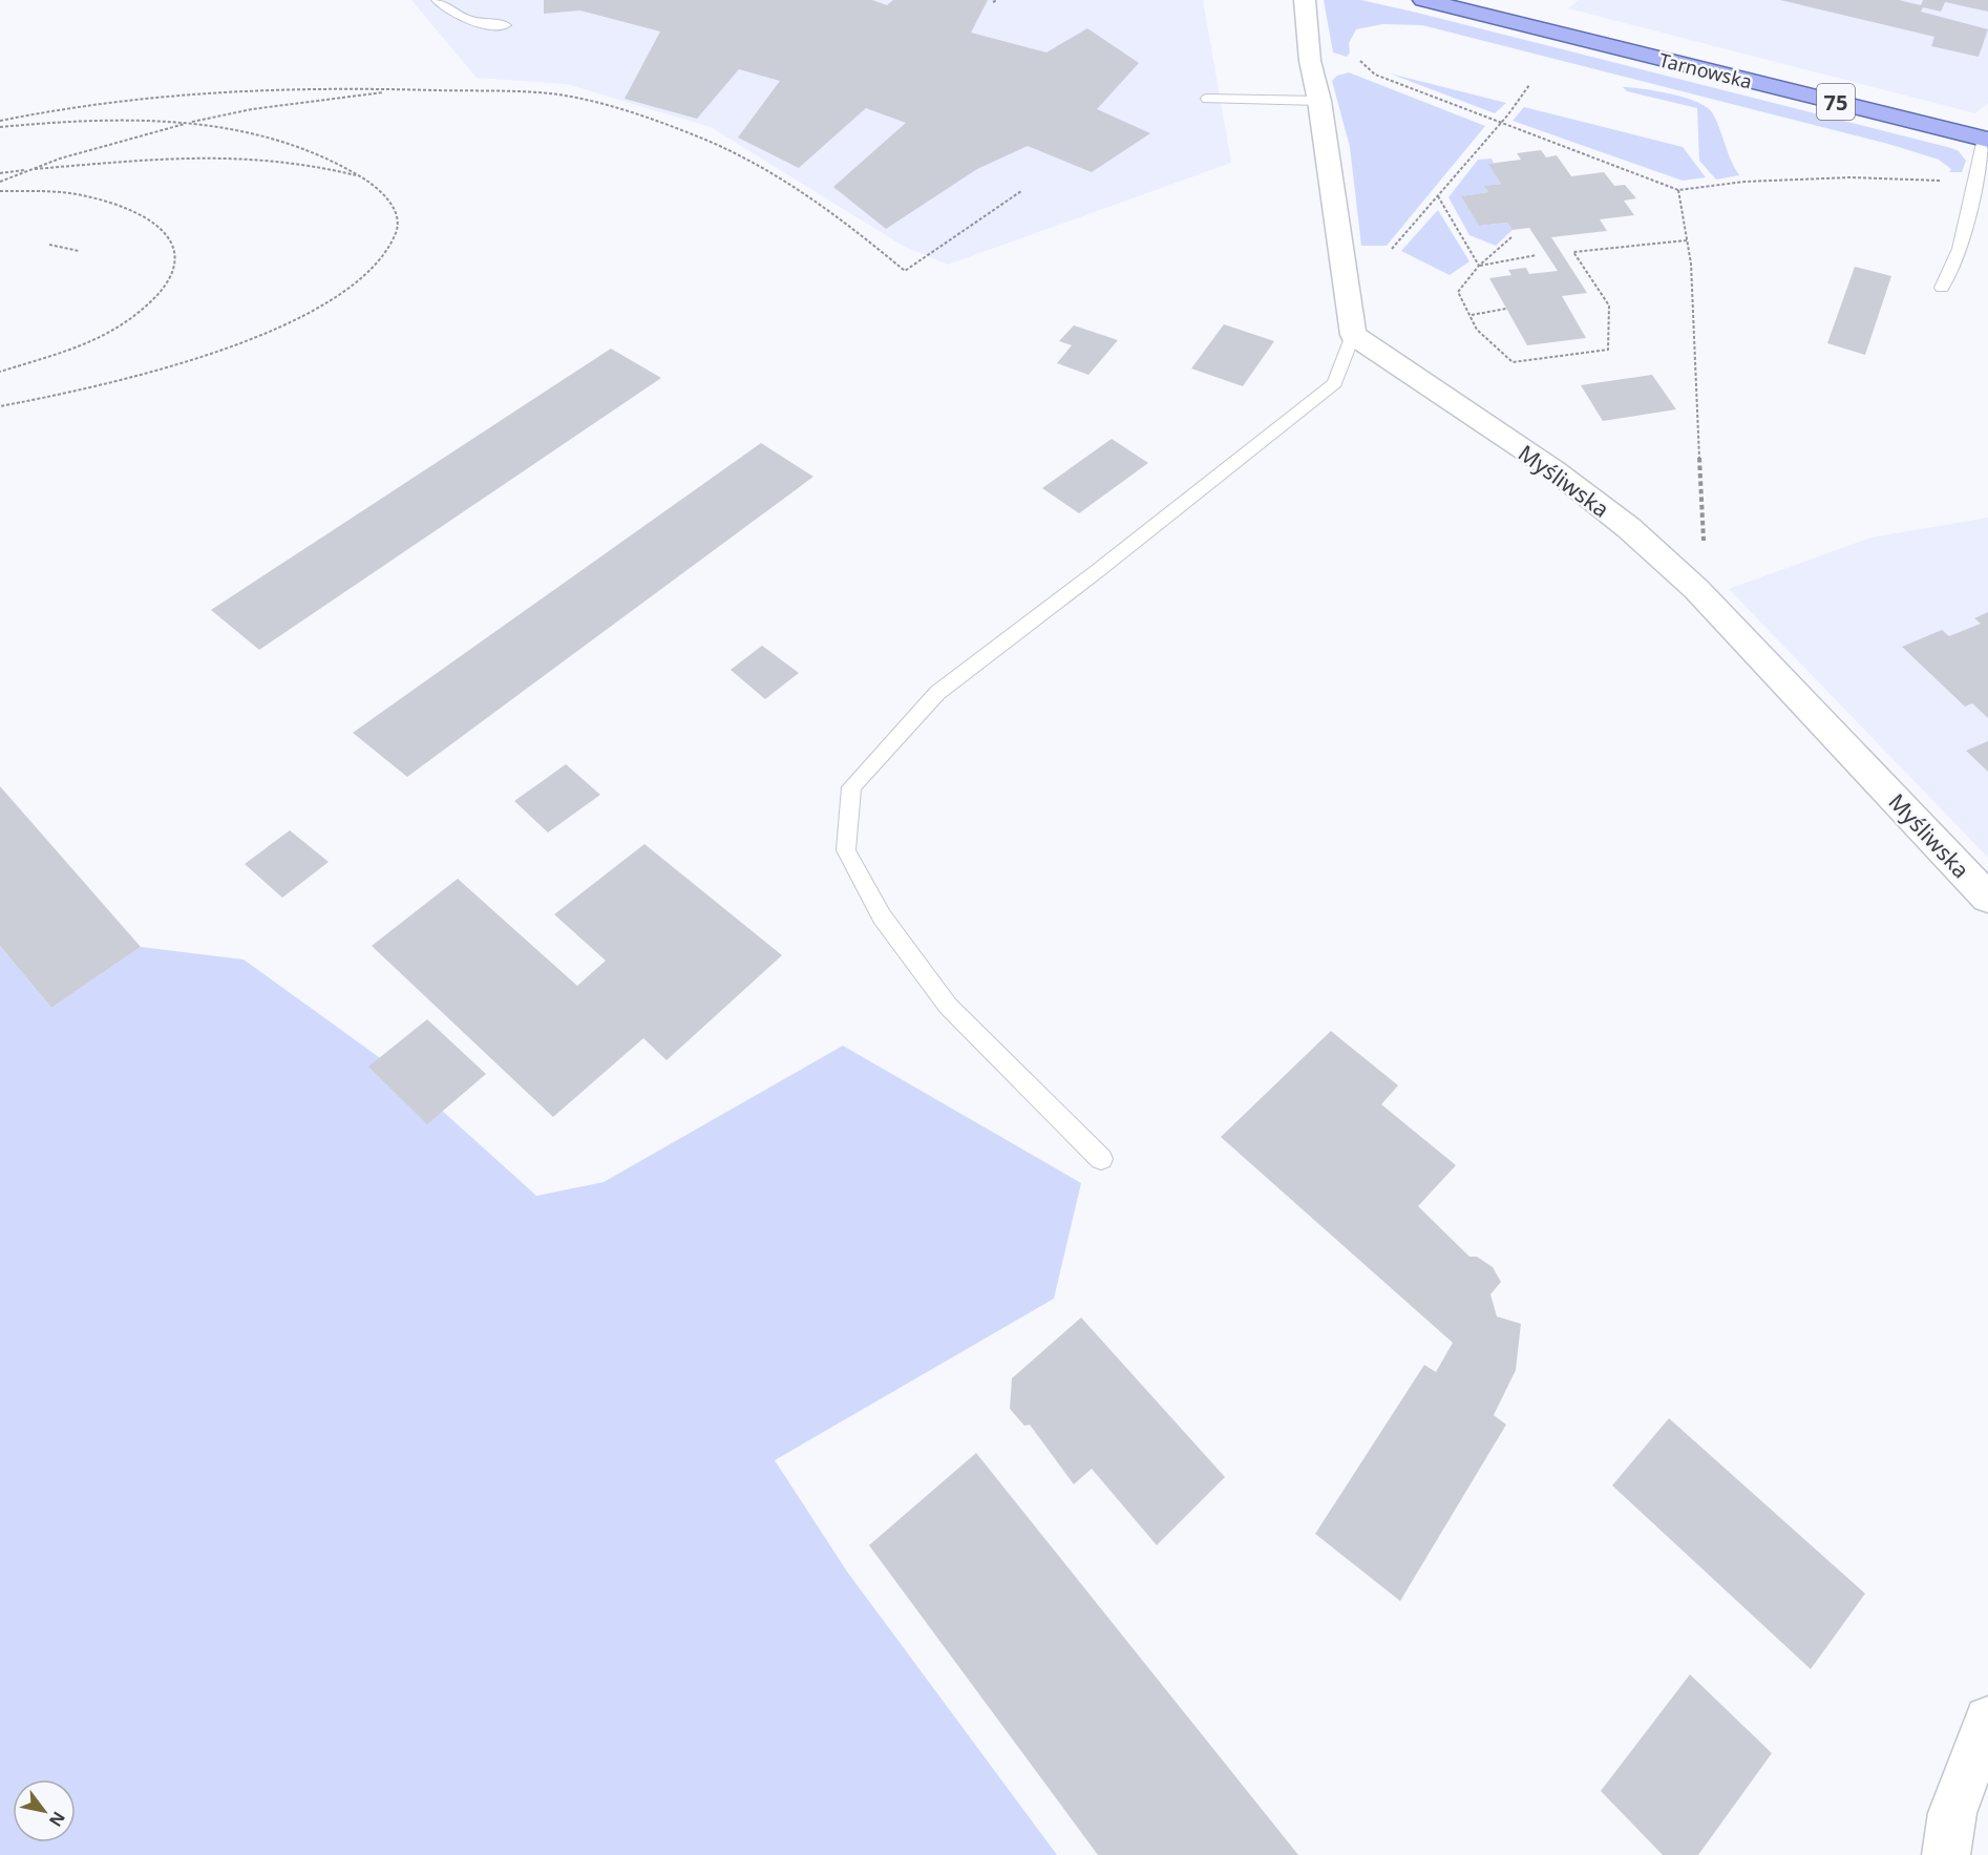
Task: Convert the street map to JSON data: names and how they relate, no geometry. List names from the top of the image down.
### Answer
{
  "streets": {
    "main road": ["Tarnowska", "75"],
    "street": ["Myśliwska"]
  },
  "north": "bottom right"
}
